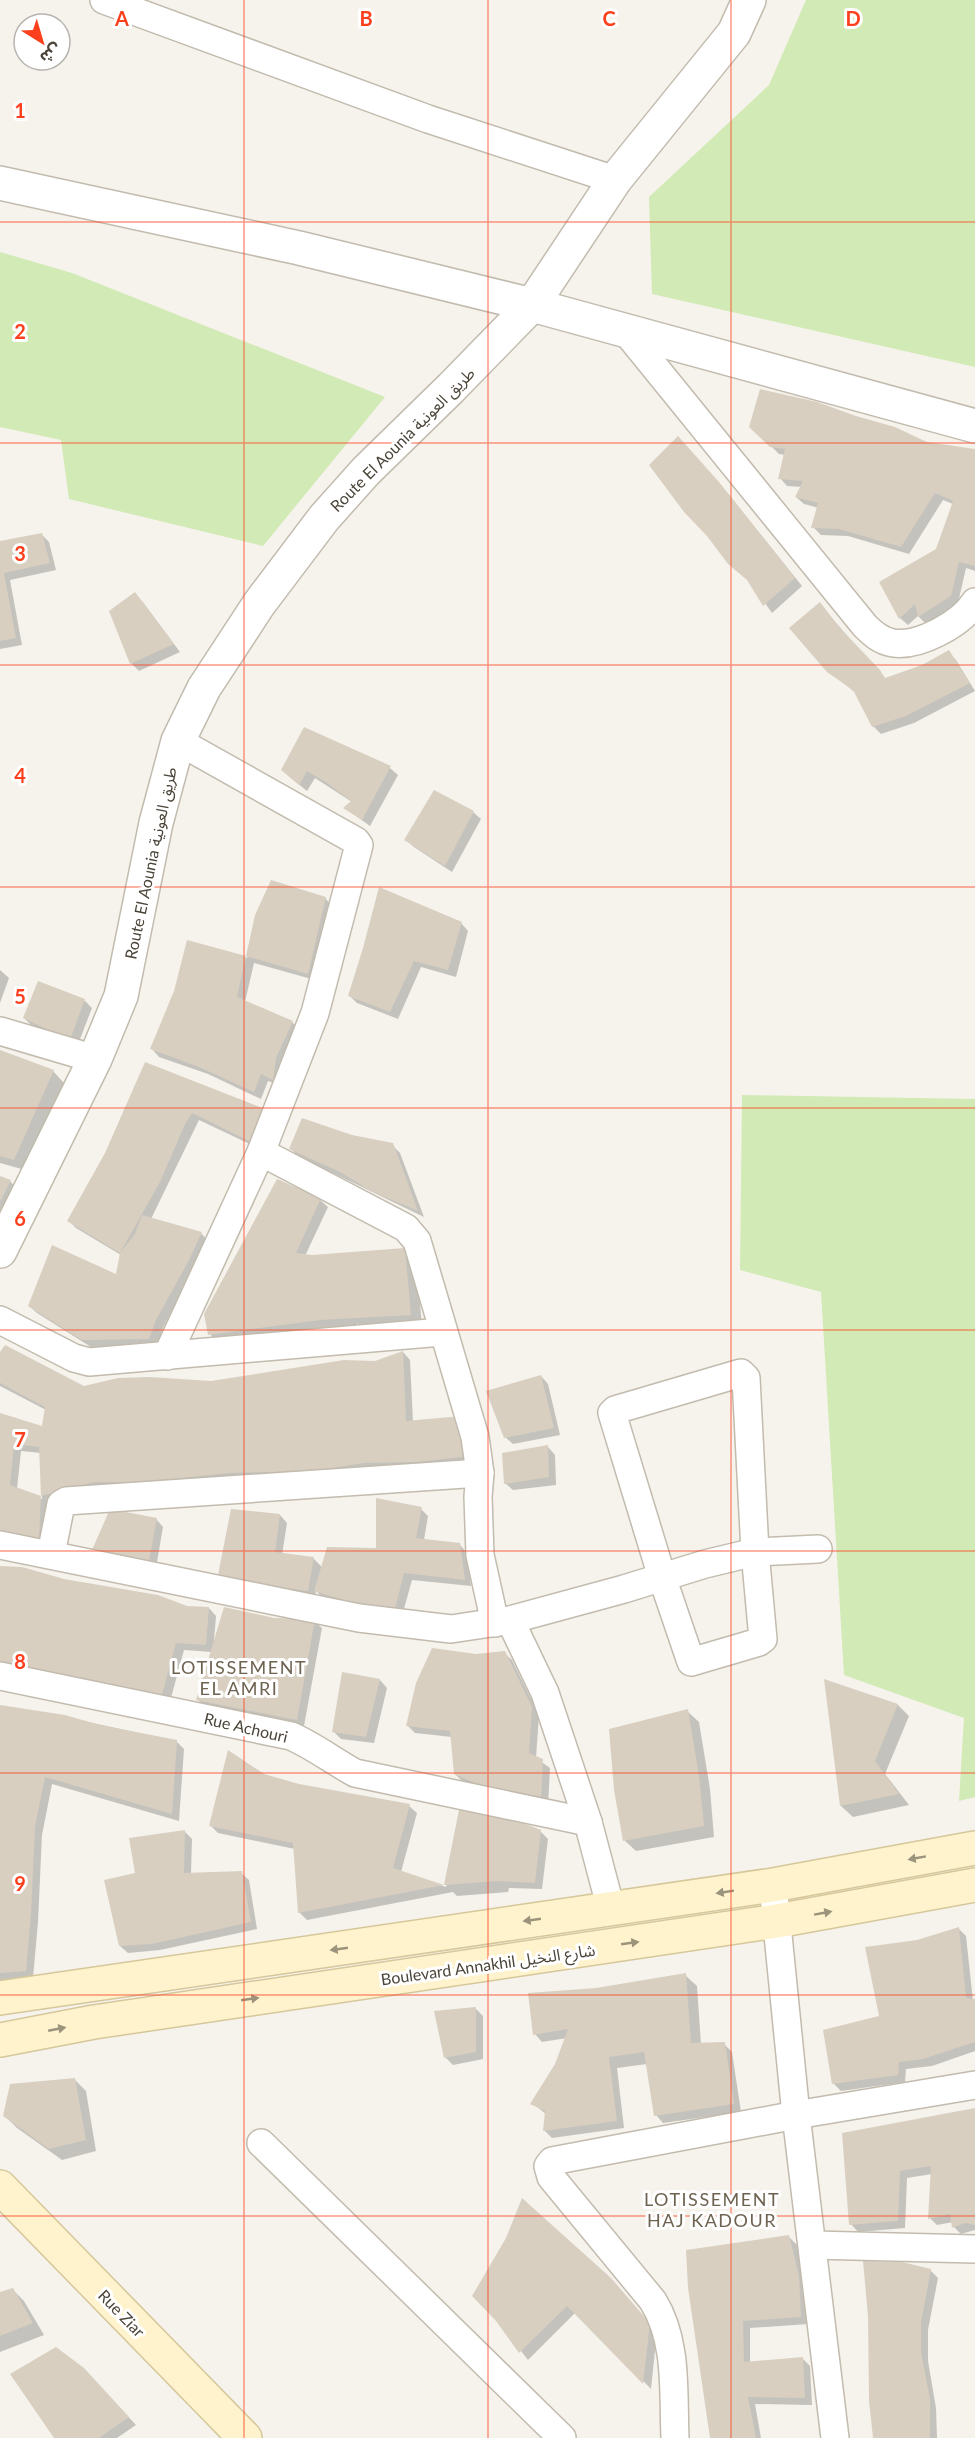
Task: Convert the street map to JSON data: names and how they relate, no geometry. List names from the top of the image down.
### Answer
{
  "streets": {
    "main road": ["Boulevard Annakhil شارع النخيل", "Rue Ziar"],
    "street": ["Route El Aounia طريق العونية", "Rue Achouri"]
  },
  "districts": ["LOTISSEMENT EL AMRI", "LOTISSEMENT HAJ KADOUR"],
  "north": "bottom right",
  "grid": {
    "columns": [
      "A",
      "B",
      "C",
      "D"
    ],
    "rows": [
      "1",
      "2",
      "3",
      "4",
      "5",
      "6",
      "7",
      "8",
      "9"
    ]
  }
}
